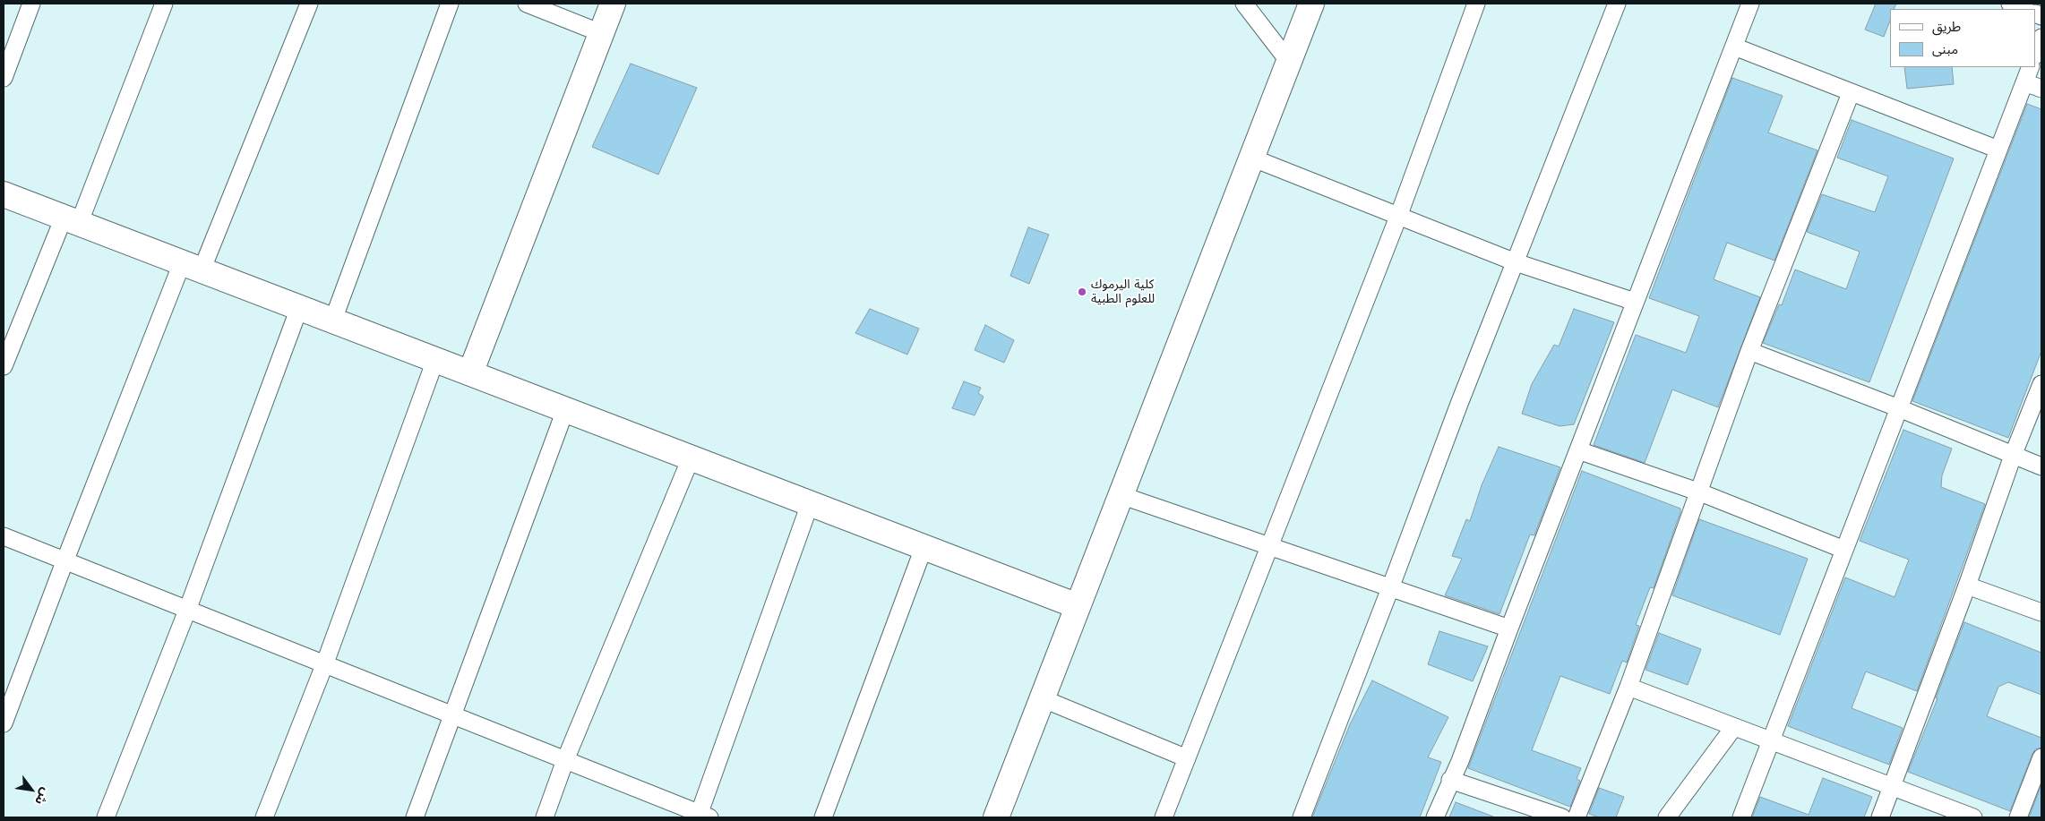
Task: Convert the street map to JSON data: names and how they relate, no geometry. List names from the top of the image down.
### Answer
{
  "places": ["كلية اليرموك للعلوم الطبية"],
  "legend": ["طريق", "مبنى"],
  "north": "bottom right"
}
